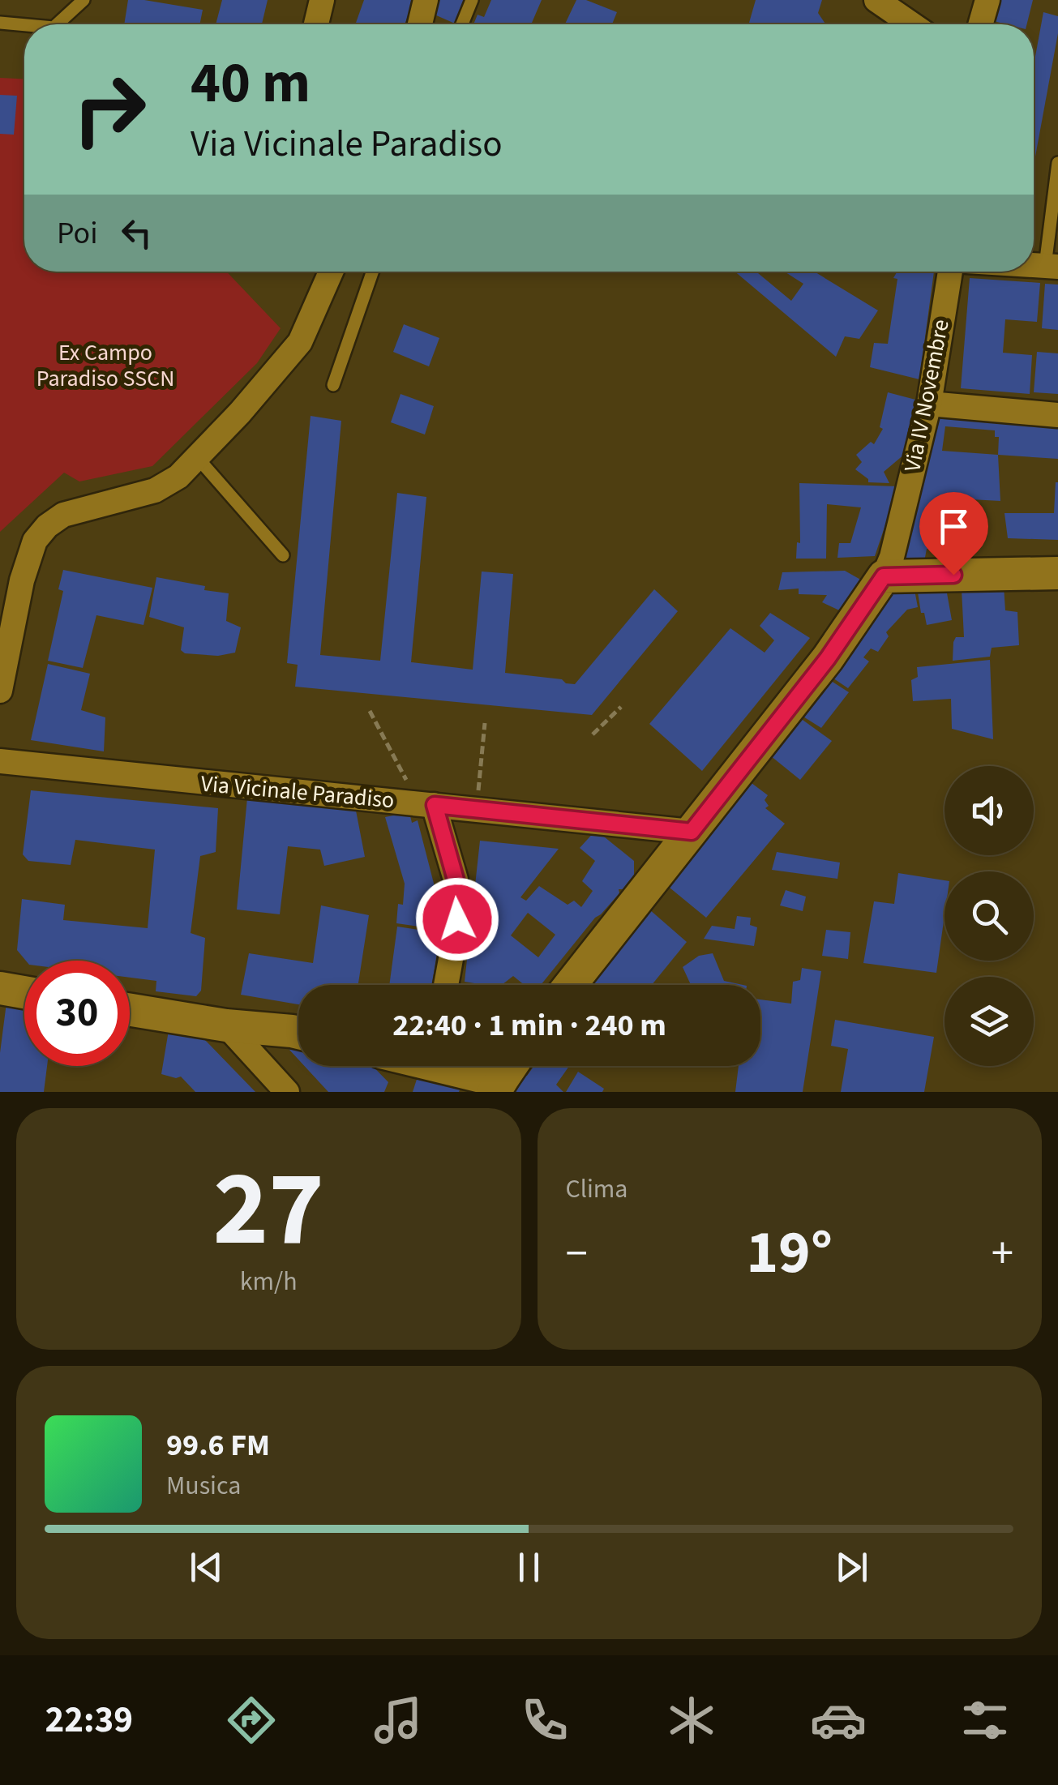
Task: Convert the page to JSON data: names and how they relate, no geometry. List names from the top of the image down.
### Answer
{
  "streets": {
    "street": ["Via IV Novembre", "Via Vicinale Paradiso"]
  },
  "parks": ["Ex Campo Paradiso SSCN"],
  "page": {
    "turn": ["40 m", "Via Vicinale Paradiso"],
    "then": "Poi",
    "limit": "30",
    "trip": "22:40 · 1 min · 240 m",
    "tile": [
      ["27", "km/h"],
      "Clima"
    ],
    "heat": ["−", "19°", "+"],
    "song": ["99.6 FM", "Musica"],
    "tabs": "22:39"
  }
}
